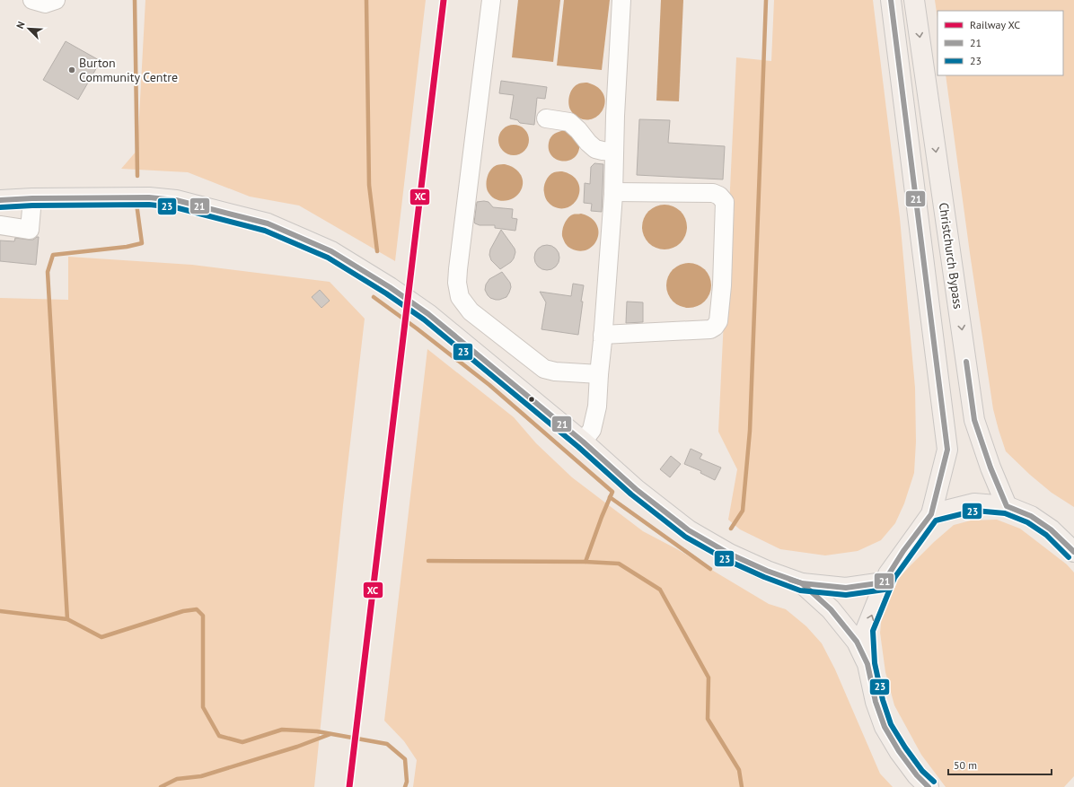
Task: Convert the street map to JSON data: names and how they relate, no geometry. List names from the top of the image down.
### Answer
{
  "streets": {
    "main road": ["Christchurch Bypass"]
  },
  "places": ["Burton Community Centre"],
  "lines": ["rail line XC", "transit line 21", "transit line 23"],
  "legend": ["Railway XC", "21", "23"],
  "scale_bar": "50 m",
  "north": "top left"
}
